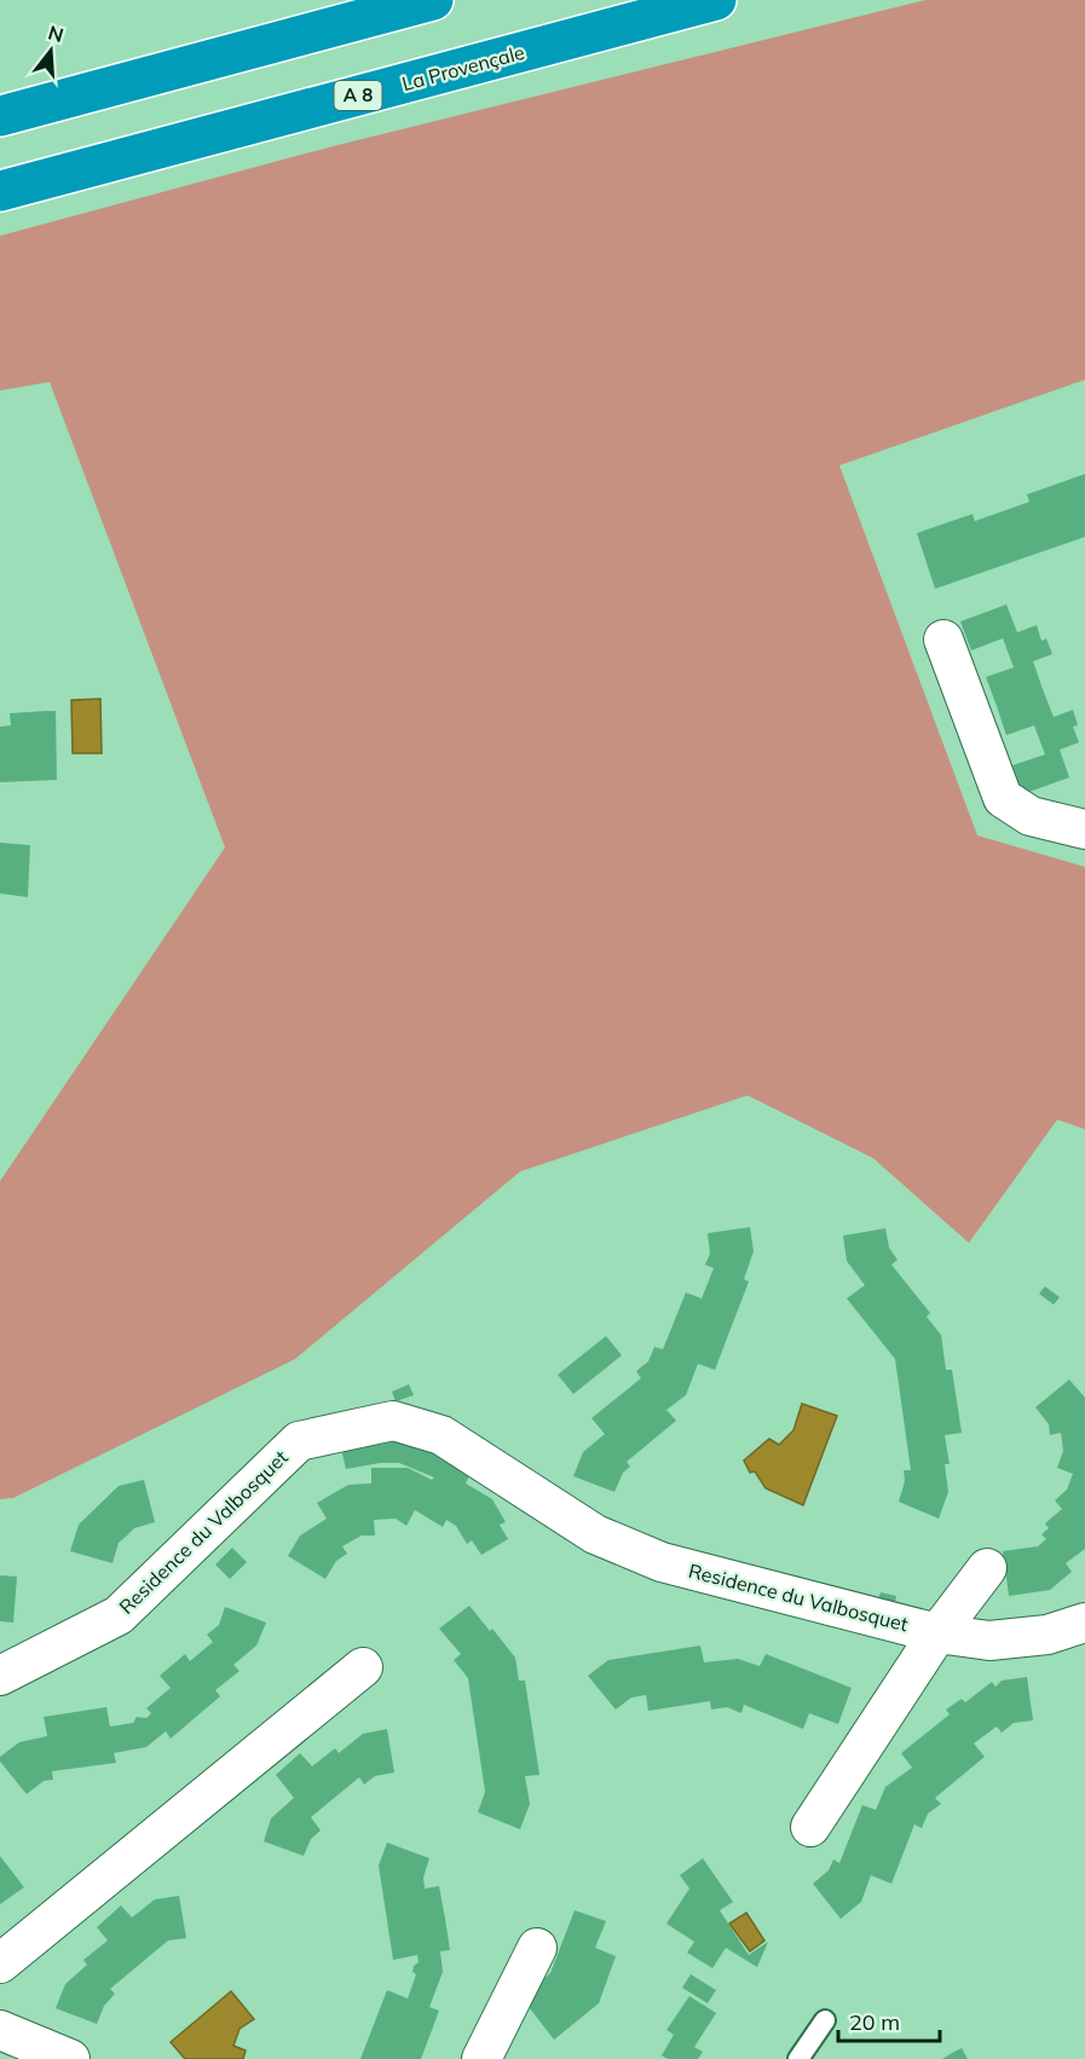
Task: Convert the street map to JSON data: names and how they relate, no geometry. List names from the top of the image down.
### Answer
{
  "streets": {
    "highway": ["La Provençale", "A 8"],
    "street": ["Residence du Valbosquet"]
  },
  "scale_bar": "20 m",
  "north": "top"
}
